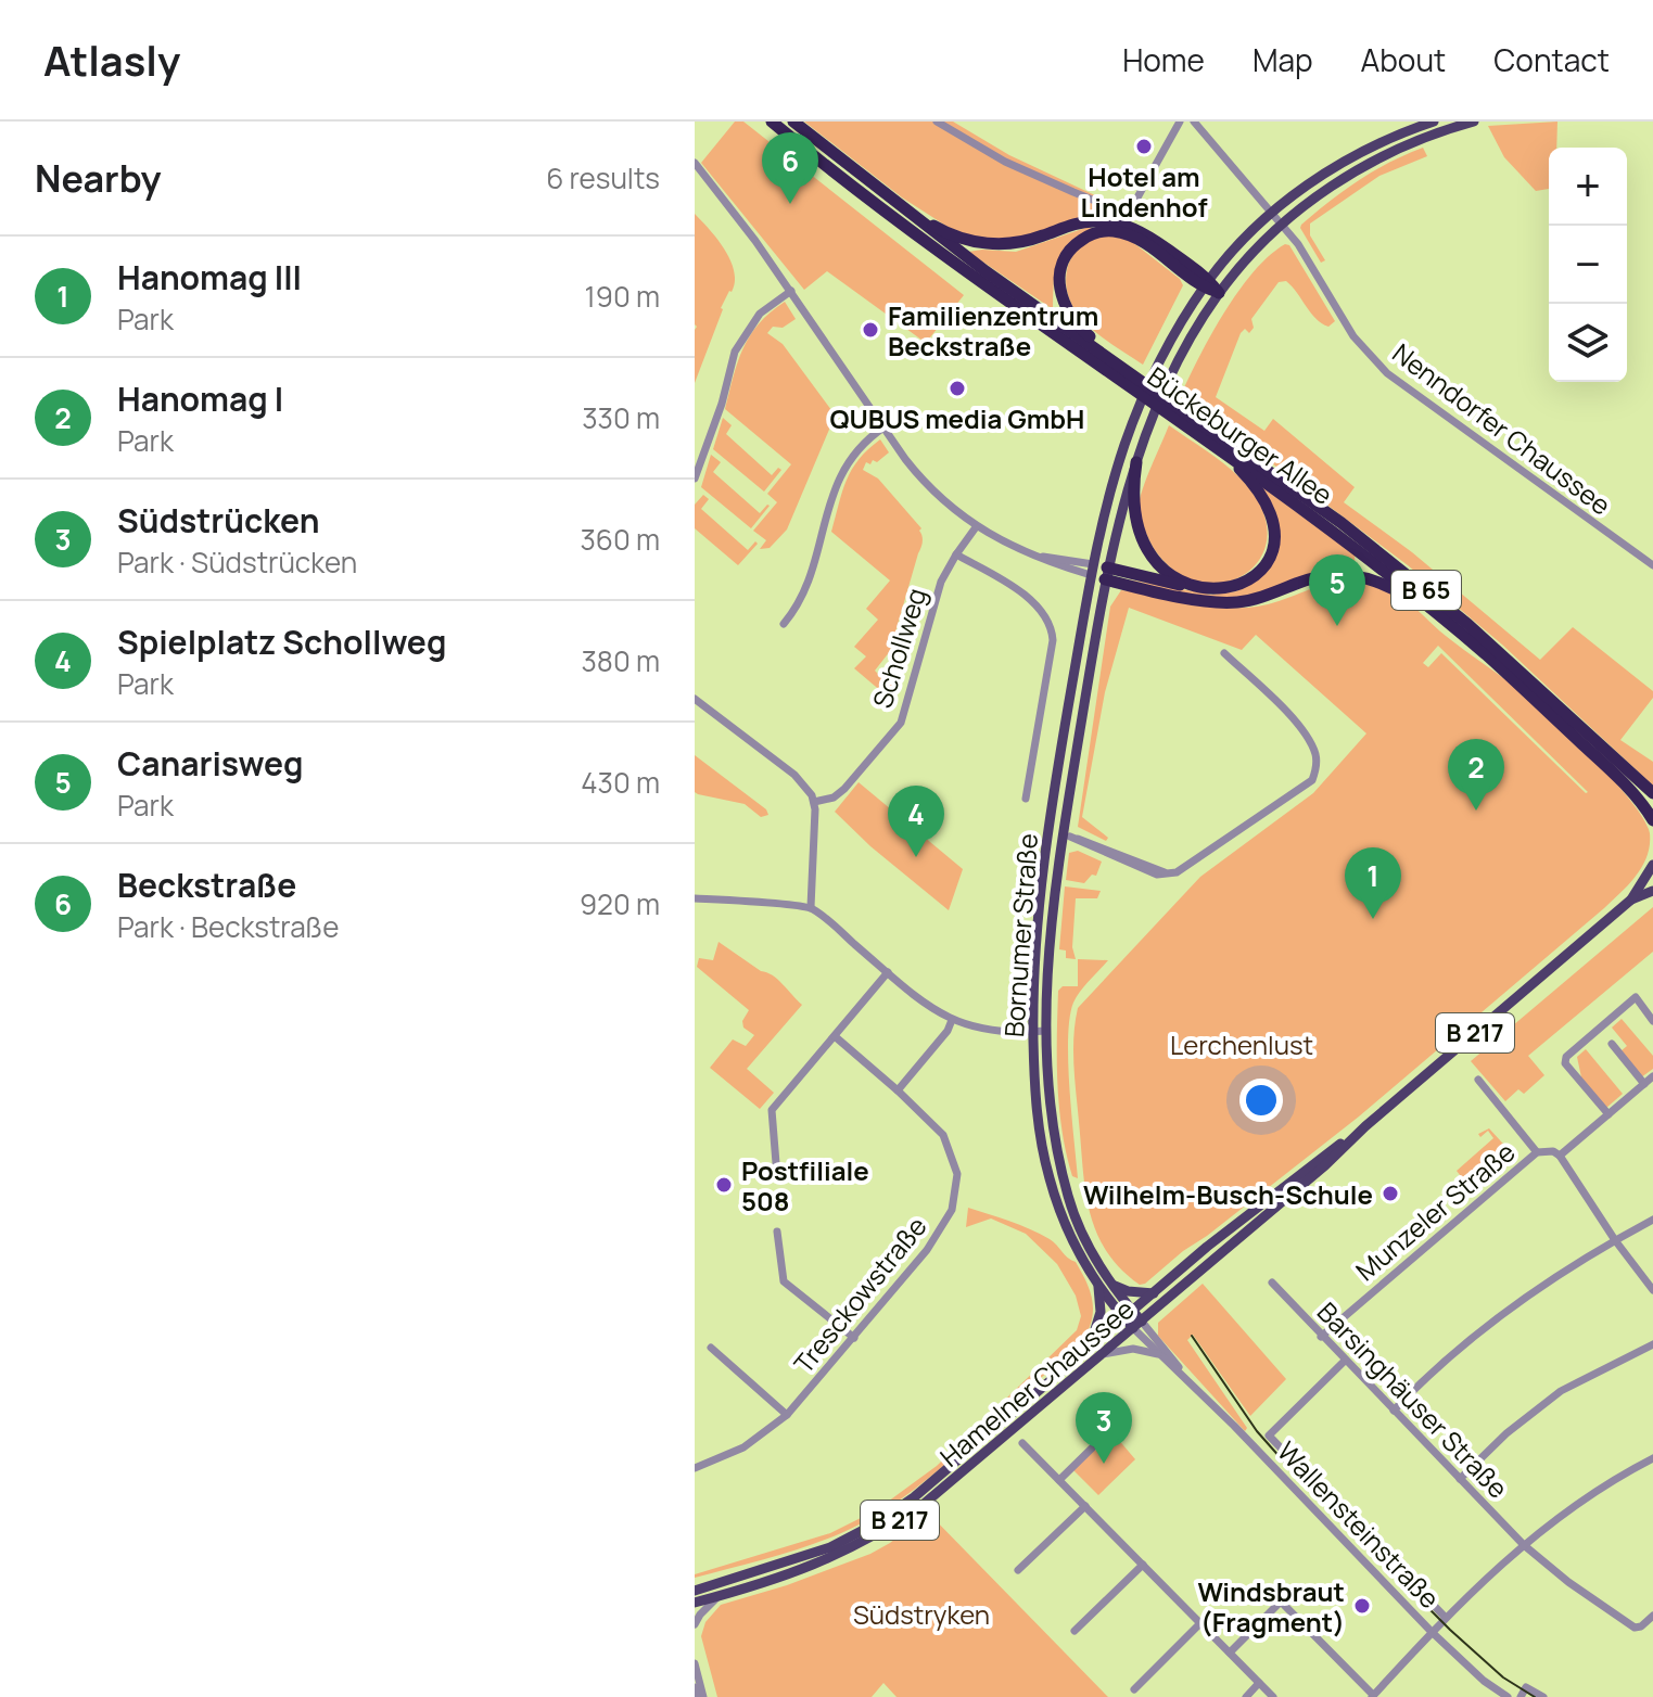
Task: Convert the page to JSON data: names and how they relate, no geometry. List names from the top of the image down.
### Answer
{
  "streets": {
    "highway": ["Bückeburger Allee", "B 65"],
    "main road": ["Bornumer Straße", "B 217", "Hamelner Chaussee"],
    "street": [
      "Nenndorfer Chaussee",
      "Schollweg",
      "Munzeler Straße",
      "Tresckowstraße",
      "Barsinghäuser Straße",
      "Wallensteinstraße"
    ]
  },
  "crossings": [
    ["Nenndorfer Chaussee", "Bornumer Straße"],
    ["Bornumer Straße", "Hamelner Chaussee"],
    ["Bornumer Straße", "Wallensteinstraße"],
    ["Munzeler Straße", "Barsinghäuser Straße"],
    ["Hamelner Chaussee", "Wallensteinstraße"]
  ],
  "parks": ["Lerchenlust", "Südstryken"],
  "places": [
    "Hotel am Lindenhof",
    "Familienzentrum Beckstraße",
    "QUBUS media GmbH",
    "Postfiliale 508",
    "Wilhelm-Busch-Schule",
    "Windsbraut (Fragment)"
  ],
  "page": {
    "header": "Atlasly",
    "nav": [
      "Home",
      "Map",
      "About",
      "Contact"
    ],
    "heading": ["Nearby", "6 results"],
    "pins": [
      "6",
      "5",
      "2",
      "4",
      "1",
      "3"
    ],
    "map_buttons": ["+", "−"],
    "list": [
      {
        "mark": "1",
        "name": "Hanomag III",
        "note": "Park",
        "value": "190 m"
      },
      {
        "mark": "2",
        "name": "Hanomag I",
        "note": "Park",
        "value": "330 m"
      },
      {
        "mark": "3",
        "name": "Südstrücken",
        "note": "Park · Südstrücken",
        "value": "360 m"
      },
      {
        "mark": "4",
        "name": "Spielplatz Schollweg",
        "note": "Park",
        "value": "380 m"
      },
      {
        "mark": "5",
        "name": "Canarisweg",
        "note": "Park",
        "value": "430 m"
      },
      {
        "mark": "6",
        "name": "Beckstraße",
        "note": "Park · Beckstraße",
        "value": "920 m"
      }
    ]
  }
}
